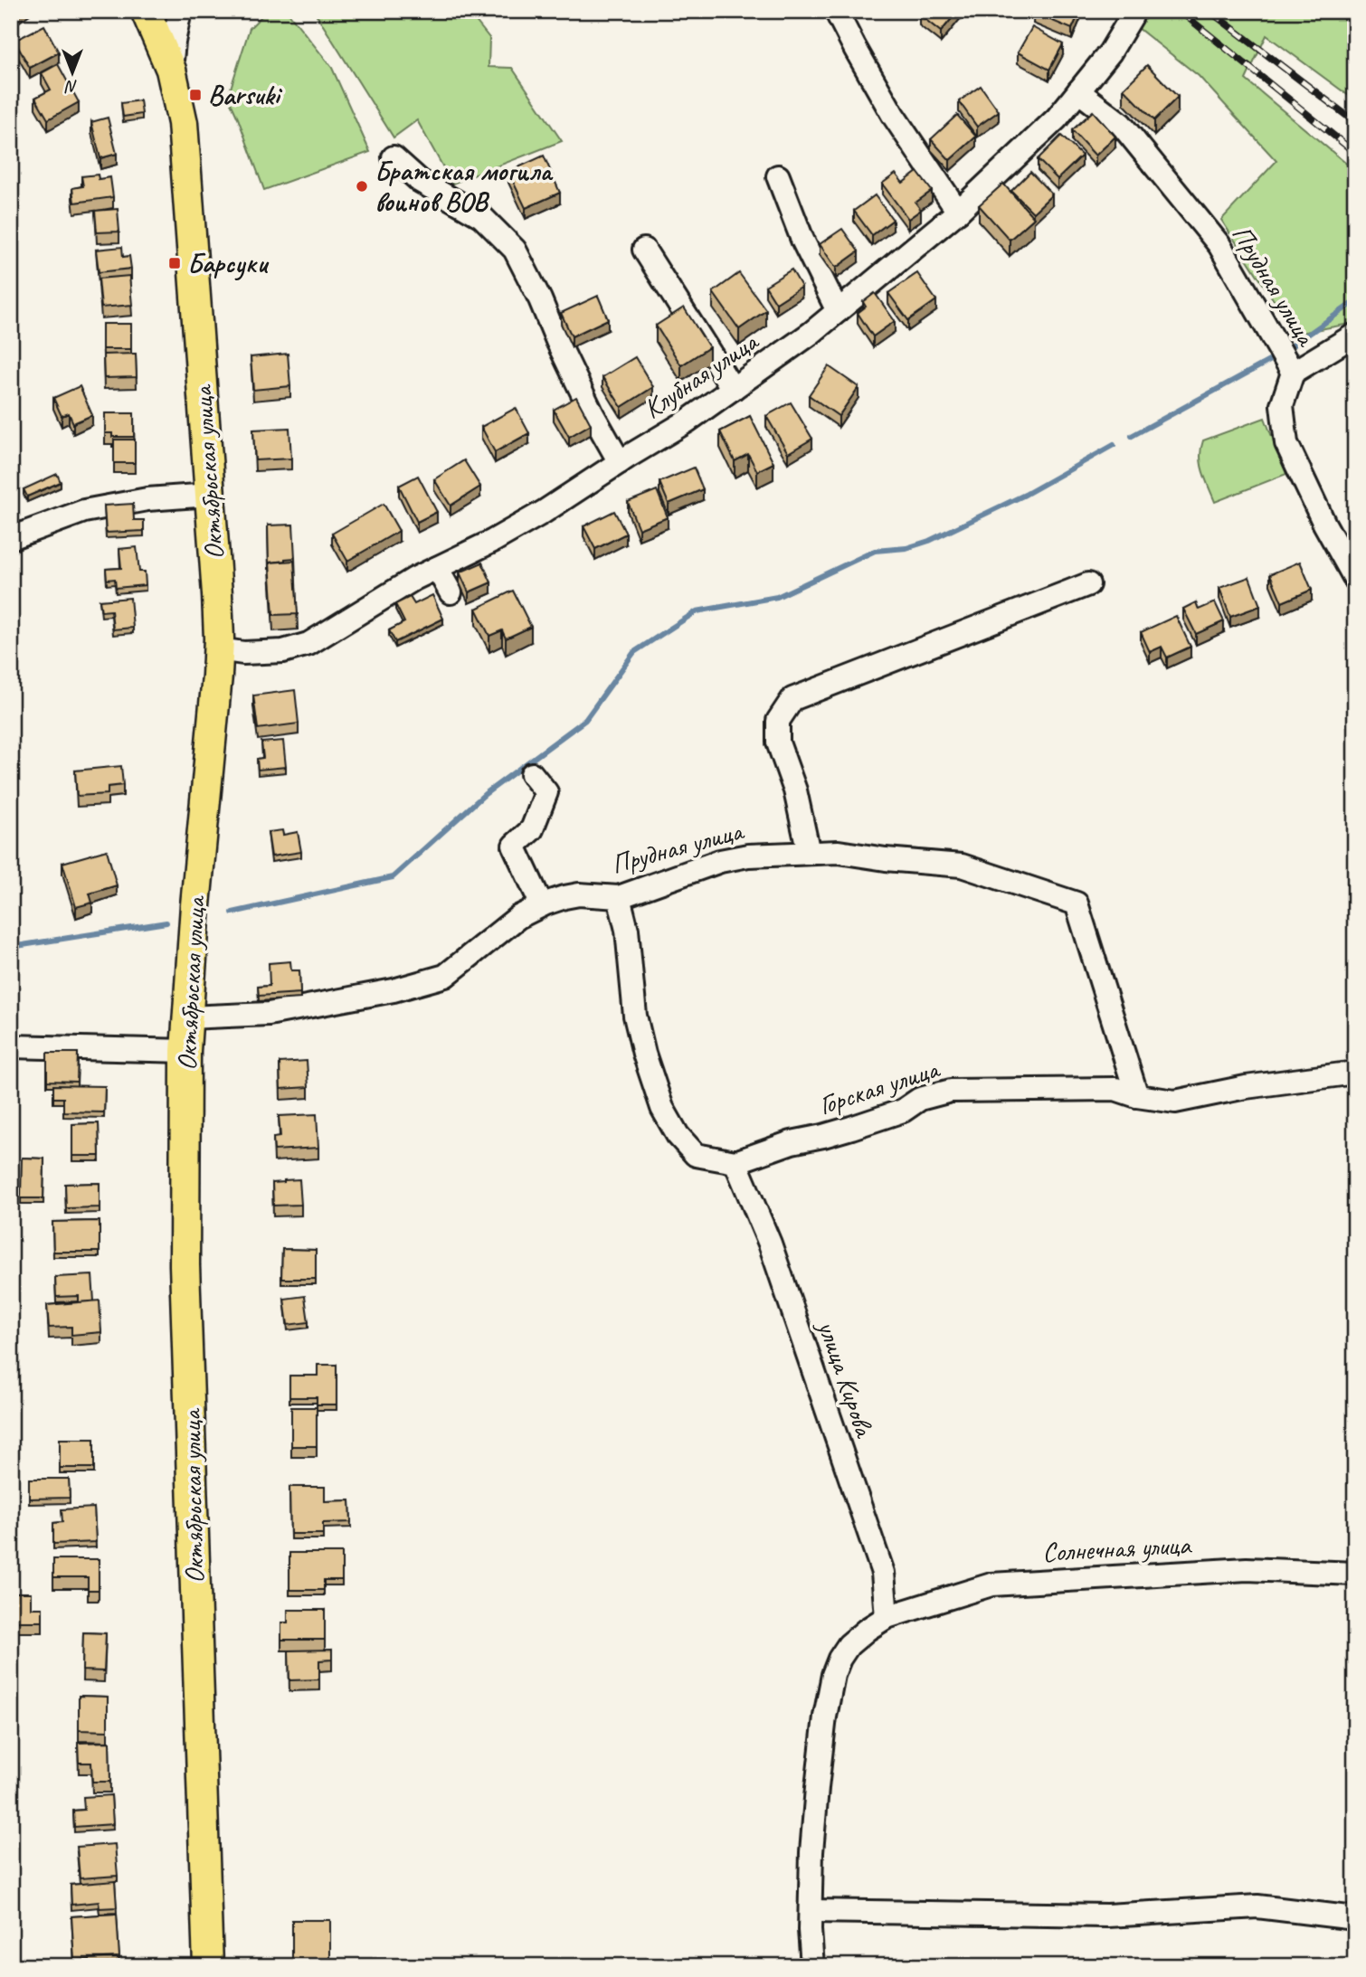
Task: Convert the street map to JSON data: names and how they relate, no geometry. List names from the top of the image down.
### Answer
{
  "streets": {
    "main road": ["Октябрьская улица"],
    "street": [
      "Прудная улица",
      "Клубная улица",
      "Горская улица",
      "улица Кирова",
      "Солнечная улица"
    ]
  },
  "crossings": [
    ["Прудная улица", "Клубная улица"],
    ["Прудная улица", "Октябрьская улица"],
    ["Прудная улица", "Горская улица"],
    ["Клубная улица", "Октябрьская улица"],
    ["Горская улица", "улица Кирова"],
    ["улица Кирова", "Солнечная улица"]
  ],
  "places": {
    "transit": ["Barsuki", "Барсуки"],
    "other": ["Братская могила воинов ВОВ"]
  },
  "north": "bottom"
}
